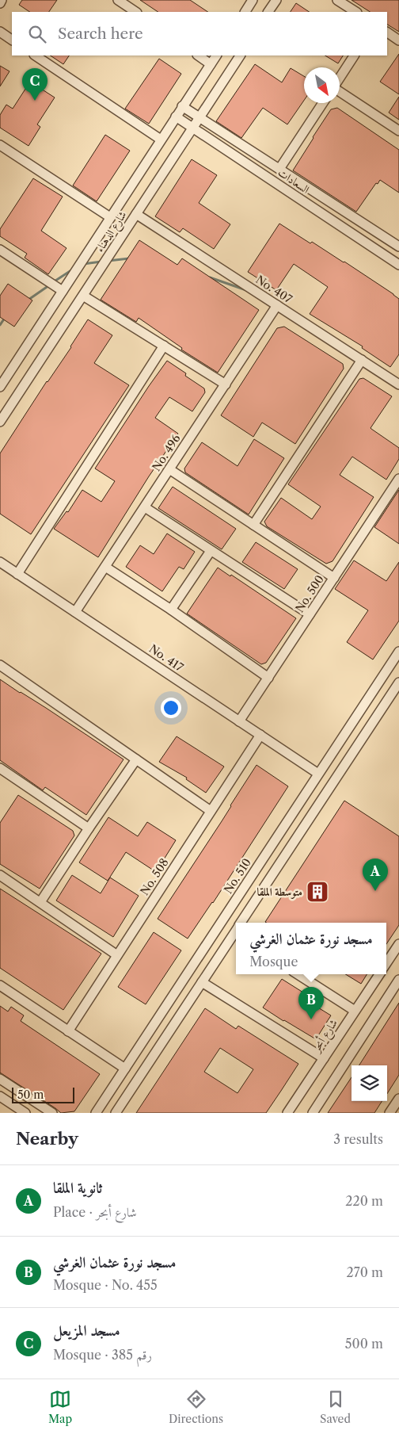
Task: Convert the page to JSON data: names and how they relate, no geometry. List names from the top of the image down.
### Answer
{
  "streets": {
    "street": [
      "السعادات",
      "شارع الدهناء",
      "No. 407",
      "No. 496",
      "No. 500",
      "No. 417",
      "No. 510",
      "No. 508",
      "شارع أبحر"
    ]
  },
  "crossings": [
    ["السعادات", "شارع الدهناء"],
    ["شارع الدهناء", "No. 407"],
    ["No. 407", "No. 496"],
    ["No. 496", "No. 417"],
    ["No. 500", "No. 417"],
    ["No. 417", "No. 510"],
    ["No. 417", "No. 508"]
  ],
  "places": {
    "building": ["متوسطة الملقا"]
  },
  "scale_bar": "50 m",
  "north": "bottom right",
  "page": {
    "search": "Search here",
    "pins": ["C", "A", "B"],
    "popup": ["مسجد نورة عثمان الغرشي", "Mosque"],
    "scale": "50 m",
    "heading": ["Nearby", "3 results"],
    "list": [
      {
        "mark": "A",
        "name": "ثانوية الملقا",
        "note": "Place · شارع أبحر",
        "value": "220 m"
      },
      {
        "mark": "B",
        "name": "مسجد نورة عثمان الغرشي",
        "note": "Mosque · No. 455",
        "value": "270 m"
      },
      {
        "mark": "C",
        "name": "مسجد المزيعل",
        "note": "Mosque · رقم 385",
        "value": "500 m"
      }
    ],
    "nav": ["Map", "Directions", "Saved"]
  }
}
